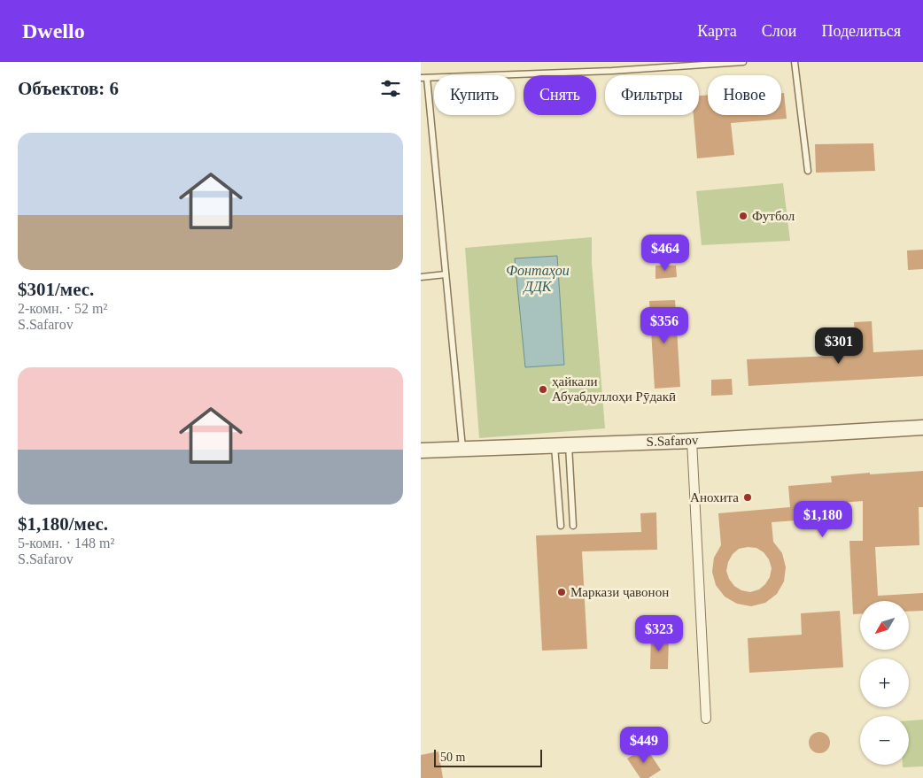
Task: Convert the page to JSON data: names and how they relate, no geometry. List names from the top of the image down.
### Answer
{
  "streets": {
    "street": ["S.Safarov"]
  },
  "water": ["Фонтаҳои ДДК"],
  "places": [
    "Футбол",
    "ҳайкали Абуабдуллоҳи Рӯдакӣ",
    "Анохита",
    "Маркази ҷавонон"
  ],
  "scale_bar": "50 m",
  "north": "bottom left",
  "page": {
    "header": "Dwello",
    "nav": ["Карта", "Слои", "Поделиться"],
    "heading": "Объектов: 6",
    "chip": [
      "Купить",
      "Снять",
      "Фильтры",
      "Новое"
    ],
    "list": [
      {
        "name": "$301/мес.",
        "note": "2-комн. · 52 m² · S.Safarov"
      },
      {
        "name": "$1,180/мес.",
        "note": "5-комн. · 148 m² · S.Safarov"
      }
    ],
    "price": [
      "$464",
      "$356",
      "$301",
      "$1,180",
      "$323",
      "$449"
    ],
    "map_buttons": ["+", "−"],
    "scale": "50 m"
  }
}
